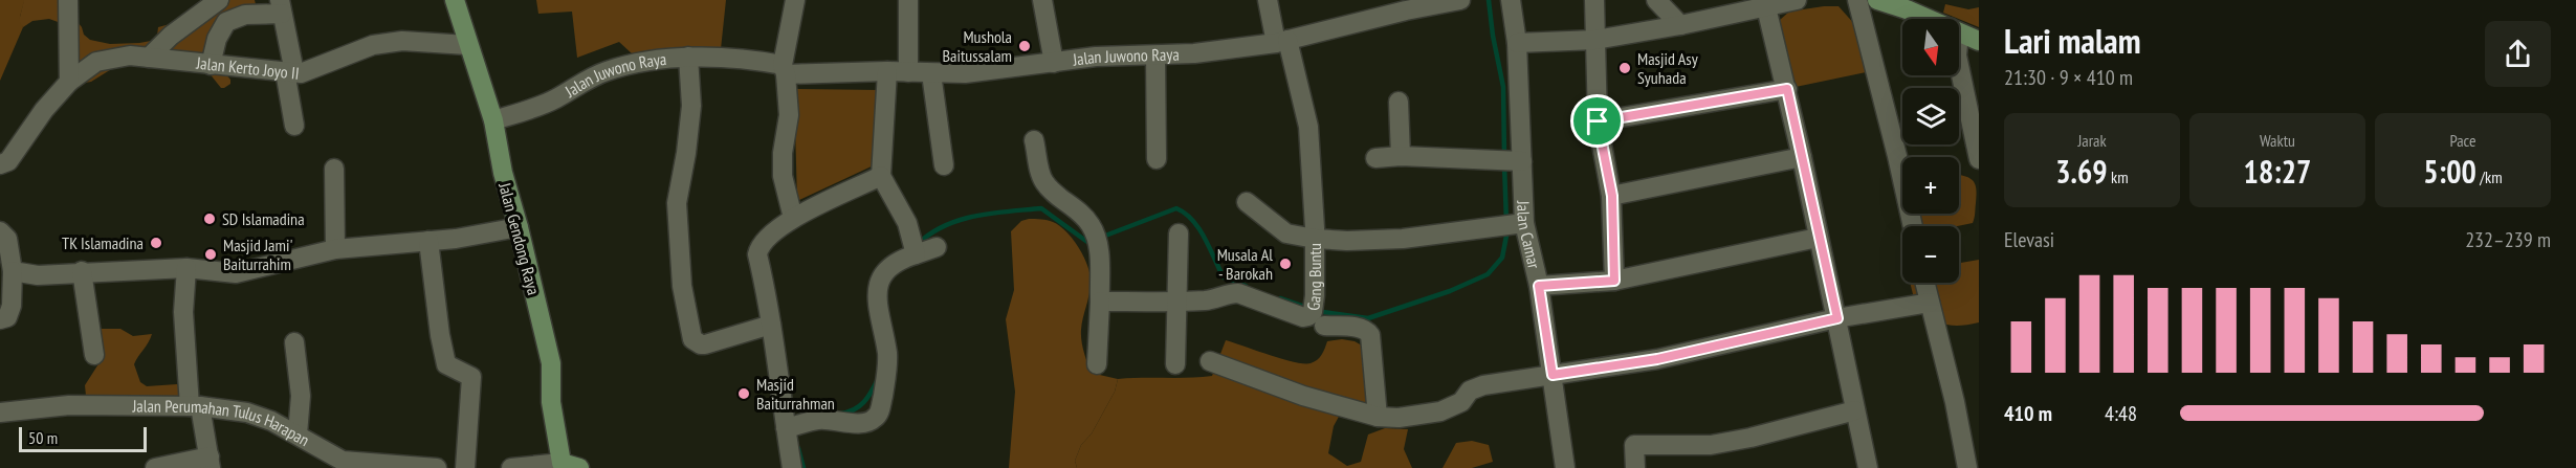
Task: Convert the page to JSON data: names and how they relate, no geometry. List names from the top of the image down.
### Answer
{
  "streets": {
    "main road": ["Jalan Gendong Raya"],
    "street": [
      "Jalan Juwono Raya",
      "Jalan Kerto Joyo II",
      "Jalan Camar",
      "Gang Buntu",
      "Jalan Perumahan Tulus Harapan"
    ]
  },
  "crossings": [
    ["Jalan Juwono Raya", "Jalan Gendong Raya"],
    ["Jalan Juwono Raya", "Gang Buntu"],
    ["Jalan Kerto Joyo II", "Jalan Gendong Raya"]
  ],
  "places": [
    "Mushola Baitussalam",
    "Masjid Asy Syuhada",
    "SD Islamadina",
    "TK Islamadina",
    "Masjid Jami' Baiturrahim",
    "Musala Al - Barokah",
    "Masjid Baiturrahman"
  ],
  "scale_bar": "50 m",
  "north": "bottom",
  "page": {
    "heading": ["Lari malam", "21:30 · 9 × 410 m"],
    "map_buttons": ["+", "−"],
    "stats": [
      ["Jarak", "3.69 km"],
      ["Waktu", "18:27"],
      ["Pace", "5:00 /km"]
    ],
    "chart": ["Elevasi", "232–239 m"],
    "list": [
      {
        "name": "410 m",
        "note": "4:48"
      }
    ],
    "scale": "50 m"
  }
}
